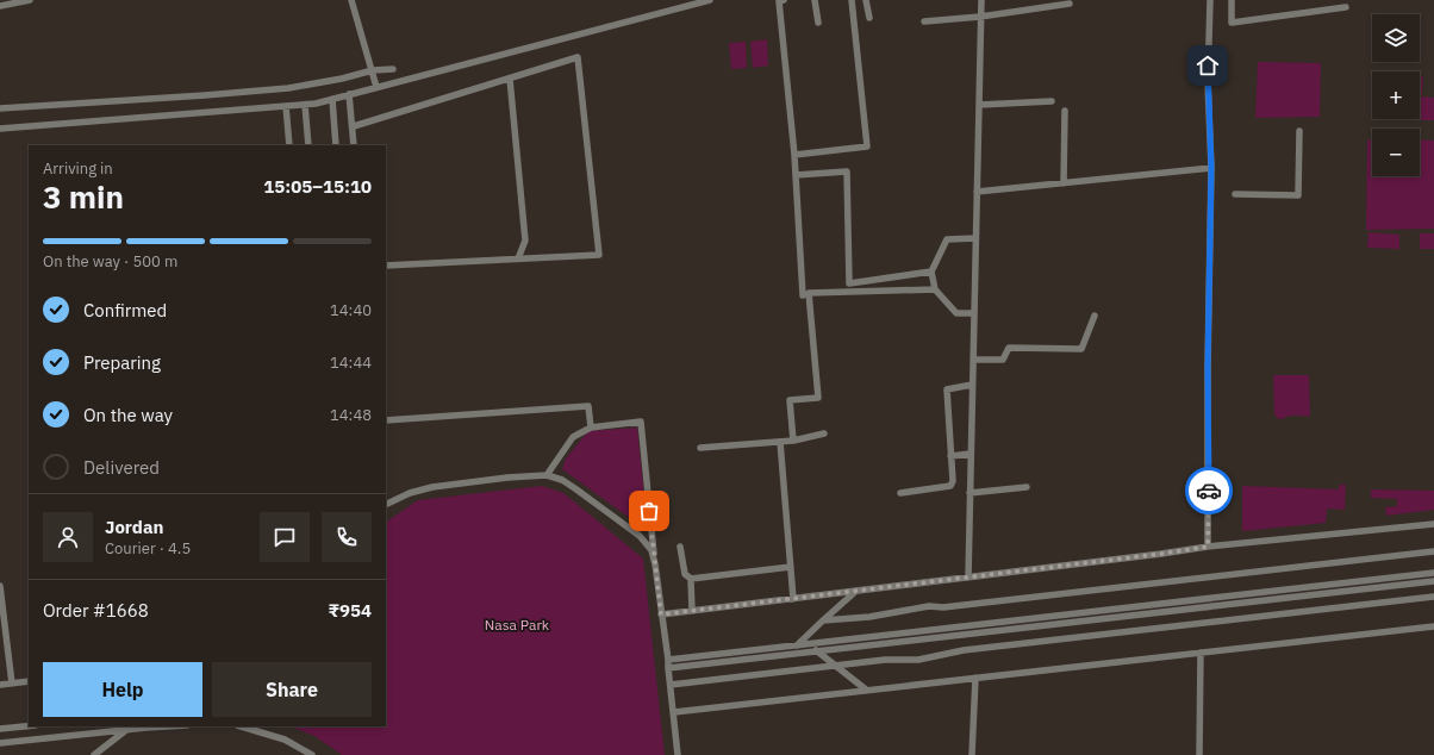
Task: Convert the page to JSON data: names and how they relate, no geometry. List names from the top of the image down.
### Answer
{
  "parks": ["Nasa Park"],
  "page": {
    "map_buttons": ["+", "−"],
    "heading": ["3 min", "Arriving in", "15:05–15:10"],
    "panel": [
      "Jordan",
      "Courier · 4.5",
      "Order #1668",
      "₹954"
    ],
    "bar": "On the way · 500 m",
    "list": [
      ["Confirmed", "14:40"],
      ["Preparing", "14:44"],
      ["On the way", "14:48"],
      "Delivered"
    ],
    "buttons": ["Help", "Share"]
  }
}
